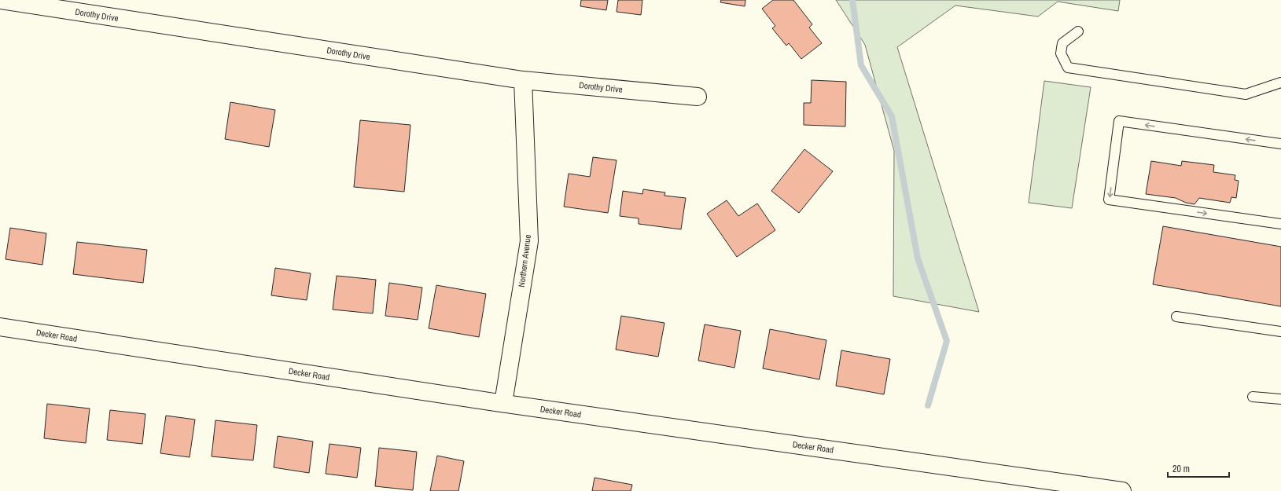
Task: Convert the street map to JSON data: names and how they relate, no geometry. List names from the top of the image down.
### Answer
{
  "streets": {
    "street": ["Dorothy Drive", "Northern Avenue", "Decker Road"]
  },
  "crossings": [
    ["Dorothy Drive", "Northern Avenue"],
    ["Northern Avenue", "Decker Road"]
  ],
  "scale_bar": "20 m"
}
